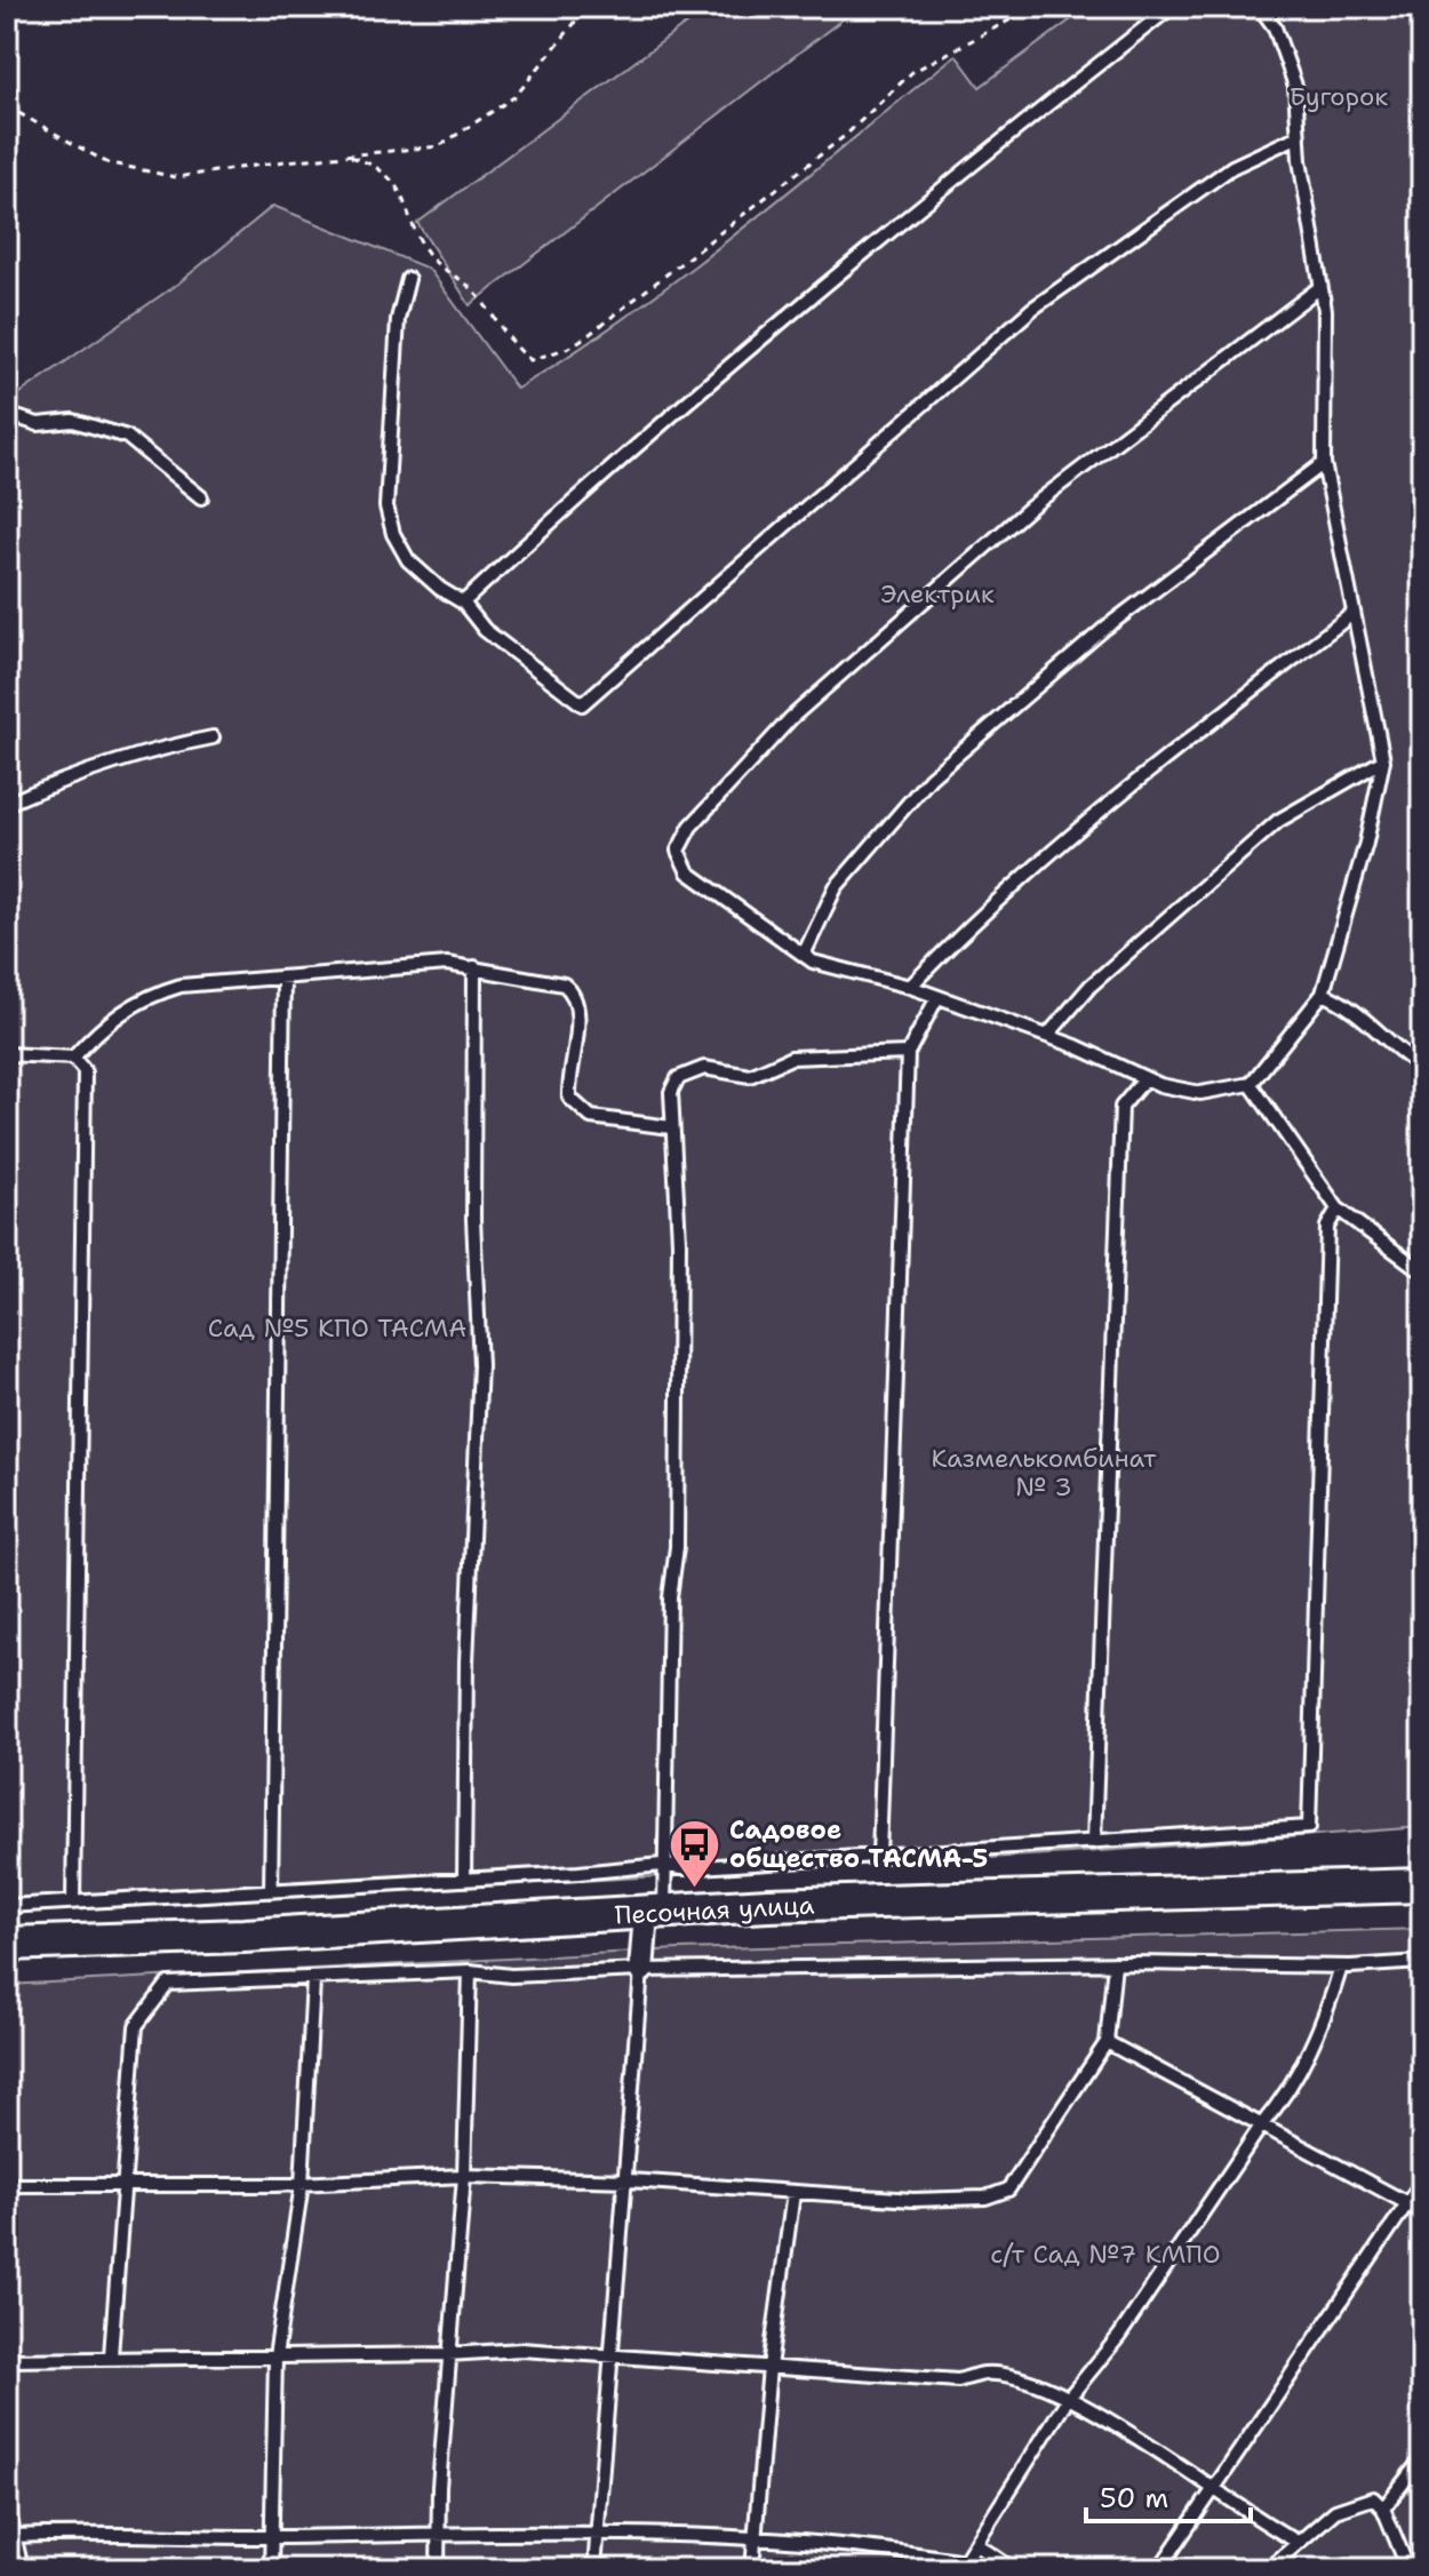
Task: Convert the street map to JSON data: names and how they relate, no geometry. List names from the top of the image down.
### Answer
{
  "streets": {
    "main road": ["Песочная улица"]
  },
  "parks": [
    "Бугорок",
    "Электрик",
    "Сад №5 КПО ТАСМА",
    "Казмелькомбинат № 3",
    "с/т Сад №7 КМПО"
  ],
  "places": {
    "bus stop": ["Садовое общество ТАСМА-5"]
  },
  "scale_bar": "50 m"
}
